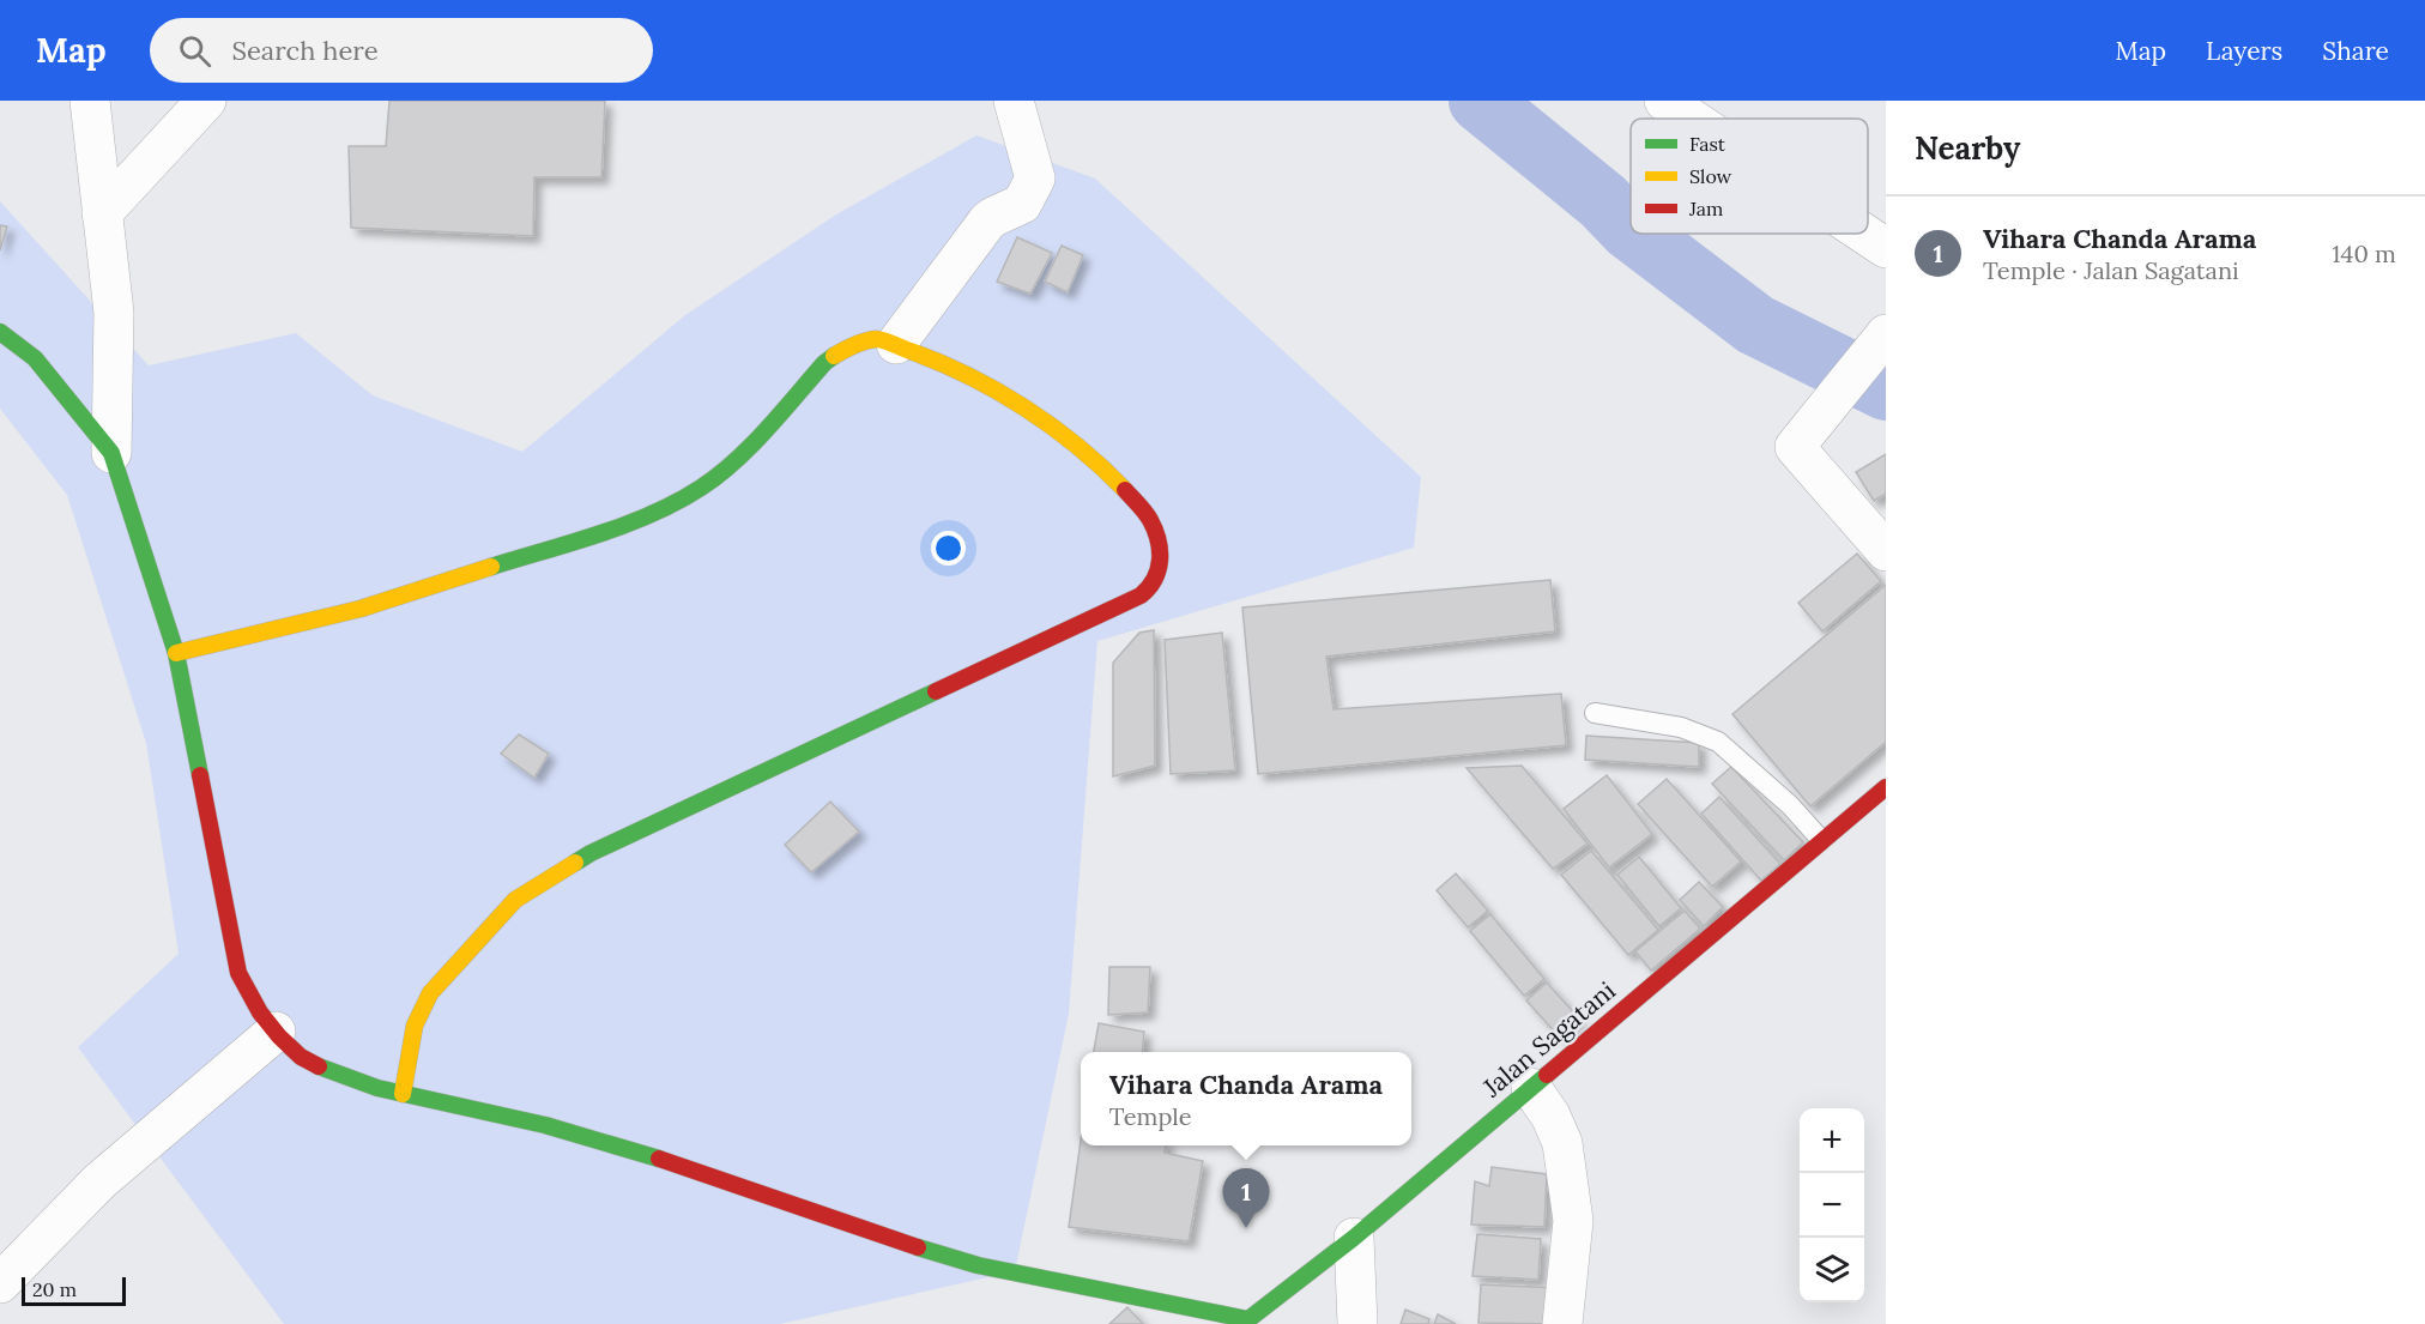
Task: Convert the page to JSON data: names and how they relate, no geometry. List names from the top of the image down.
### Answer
{
  "streets": {
    "street": ["Jalan Sagatani"]
  },
  "legend": ["Fast", "Slow", "Jam"],
  "scale_bar": "20 m",
  "page": {
    "header": "Map",
    "search": "Search here",
    "nav": ["Map", "Layers", "Share"],
    "heading": "Nearby",
    "list": [
      {
        "mark": "1",
        "name": "Vihara Chanda Arama",
        "note": "Temple · Jalan Sagatani",
        "value": "140 m"
      }
    ],
    "popup": ["Vihara Chanda Arama", "Temple"],
    "map_buttons": ["+", "−"],
    "pins": "1",
    "scale": "20 m"
  }
}
